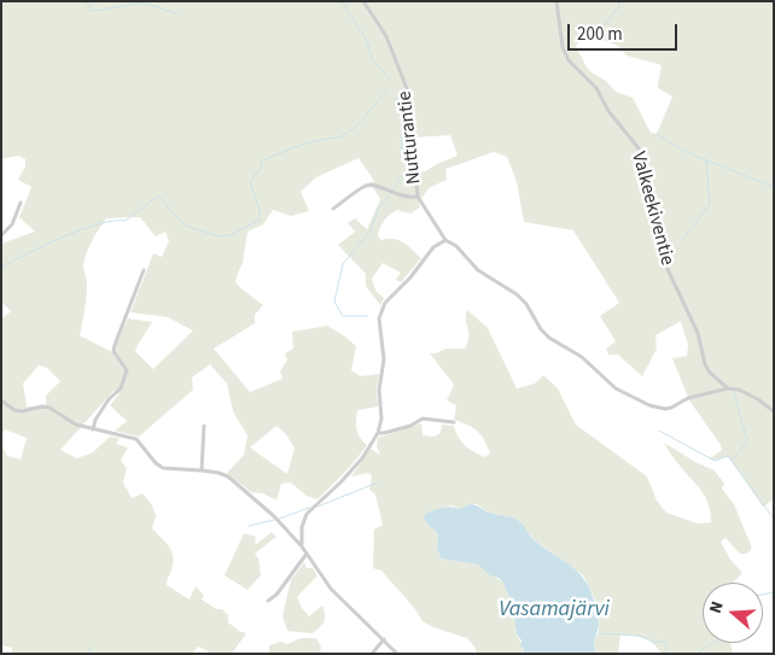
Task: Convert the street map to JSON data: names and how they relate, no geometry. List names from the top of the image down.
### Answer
{
  "streets": {
    "street": ["Nutturantie", "Valkeekiventie"]
  },
  "crossings": [
    ["Nutturantie", "Valkeekiventie"]
  ],
  "water": ["Vasamajärvi"],
  "scale_bar": "200 m",
  "north": "left"
}
